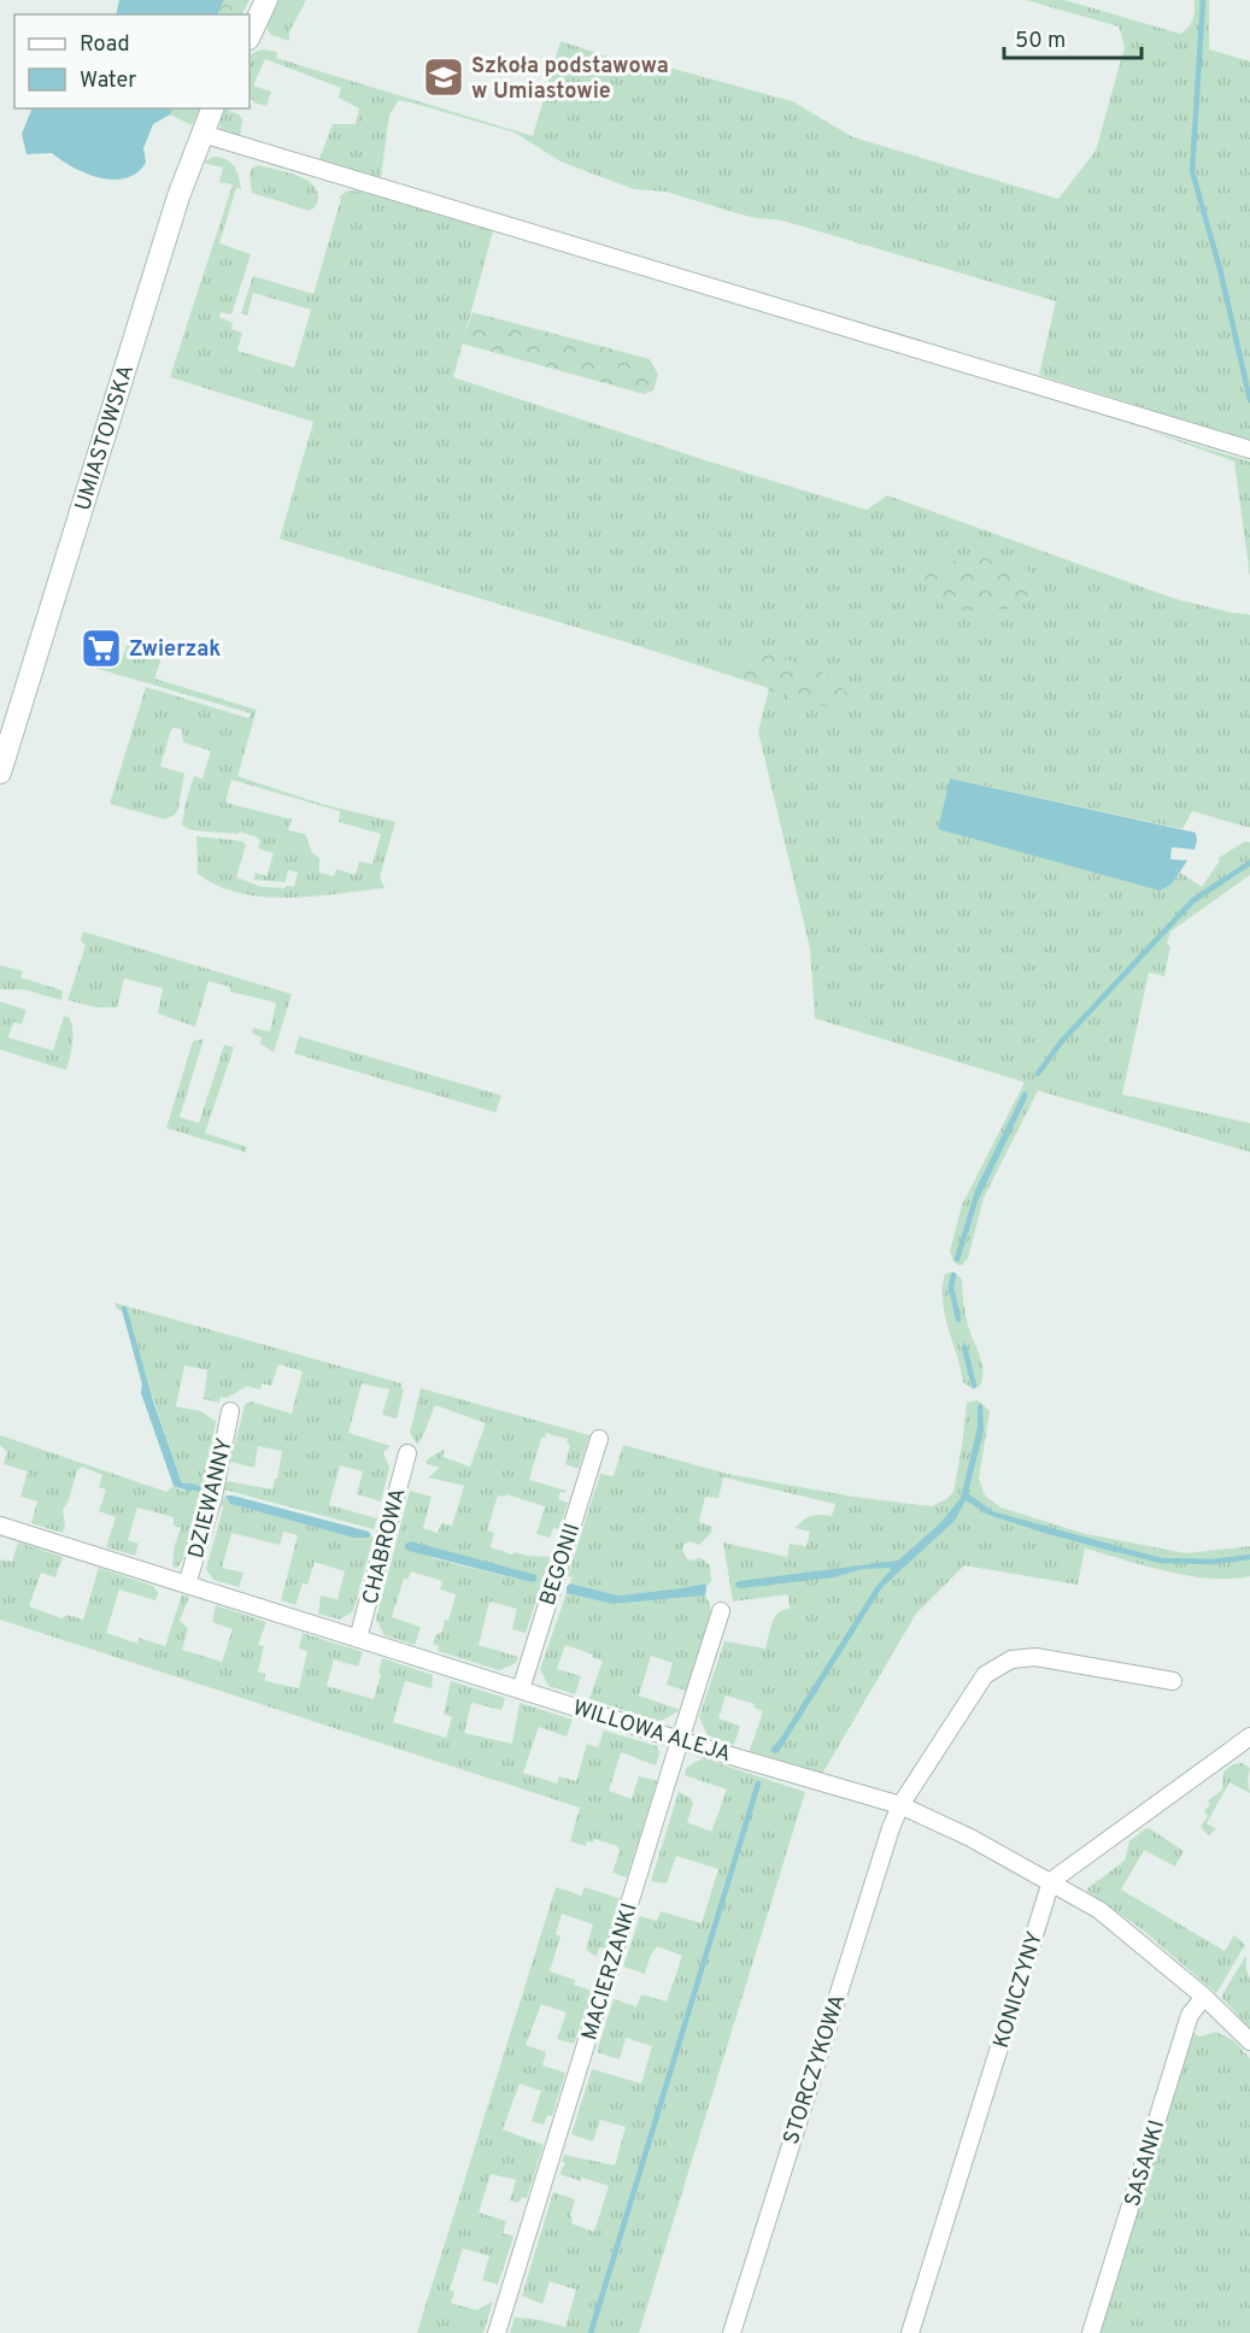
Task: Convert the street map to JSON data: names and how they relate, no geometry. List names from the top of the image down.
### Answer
{
  "streets": {
    "main road": ["UMIASTOWSKA"],
    "street": [
      "DZIEWANNY",
      "CHABROWA",
      "BEGONII",
      "WILLOWA ALEJA",
      "MACIERZANKI",
      "KONICZYNY",
      "STORCZYKOWA",
      "SASANKI"
    ]
  },
  "crossings": [
    ["DZIEWANNY", "WILLOWA ALEJA"],
    ["CHABROWA", "WILLOWA ALEJA"],
    ["BEGONII", "WILLOWA ALEJA"],
    ["WILLOWA ALEJA", "MACIERZANKI"],
    ["WILLOWA ALEJA", "KONICZYNY"],
    ["WILLOWA ALEJA", "STORCZYKOWA"],
    ["WILLOWA ALEJA", "SASANKI"]
  ],
  "places": {
    "school or university": ["Szkoła podstawowa w Umiastowie"],
    "supermarket": ["Zwierzak"]
  },
  "legend": ["Road", "Water"],
  "scale_bar": "50 m"
}
